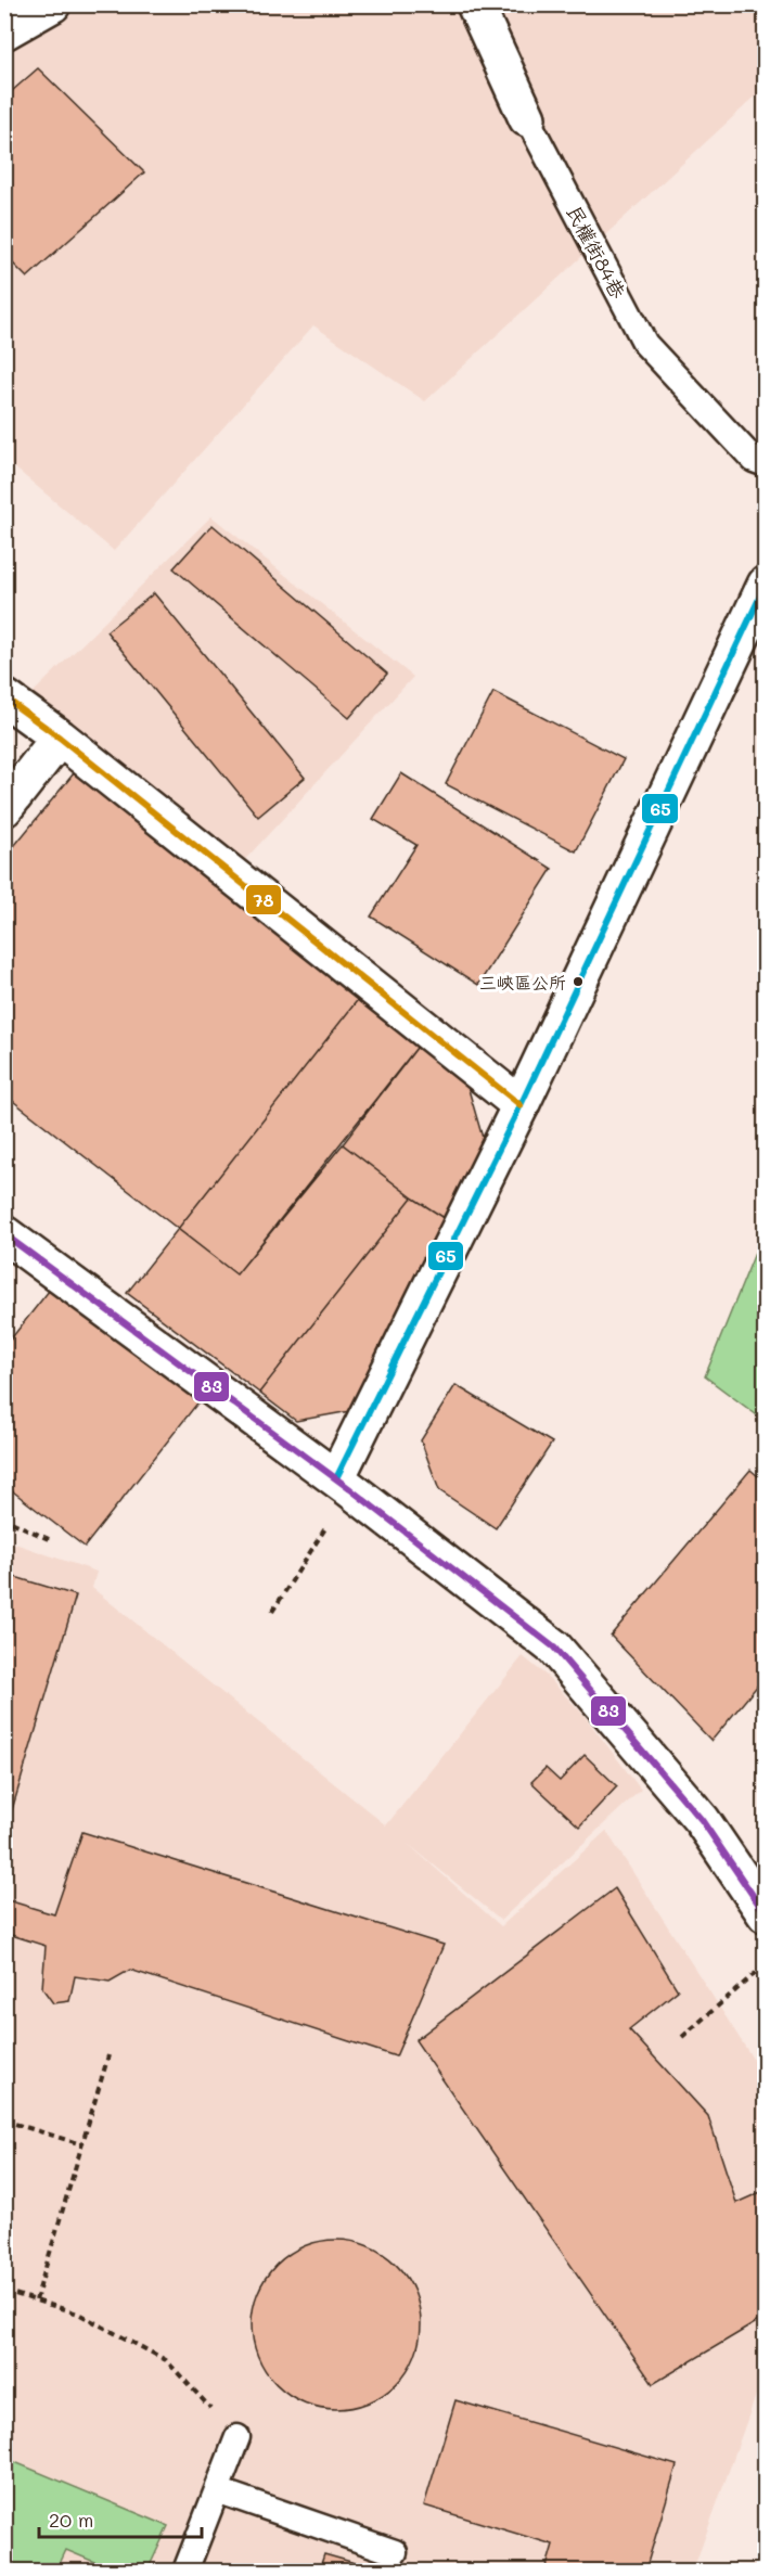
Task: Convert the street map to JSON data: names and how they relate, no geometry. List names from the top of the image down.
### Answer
{
  "streets": {
    "street": ["民權街84巷"]
  },
  "places": ["三峽區公所"],
  "lines": ["transit line 65", "transit line 78", "transit line 83"],
  "scale_bar": "20 m"
}
